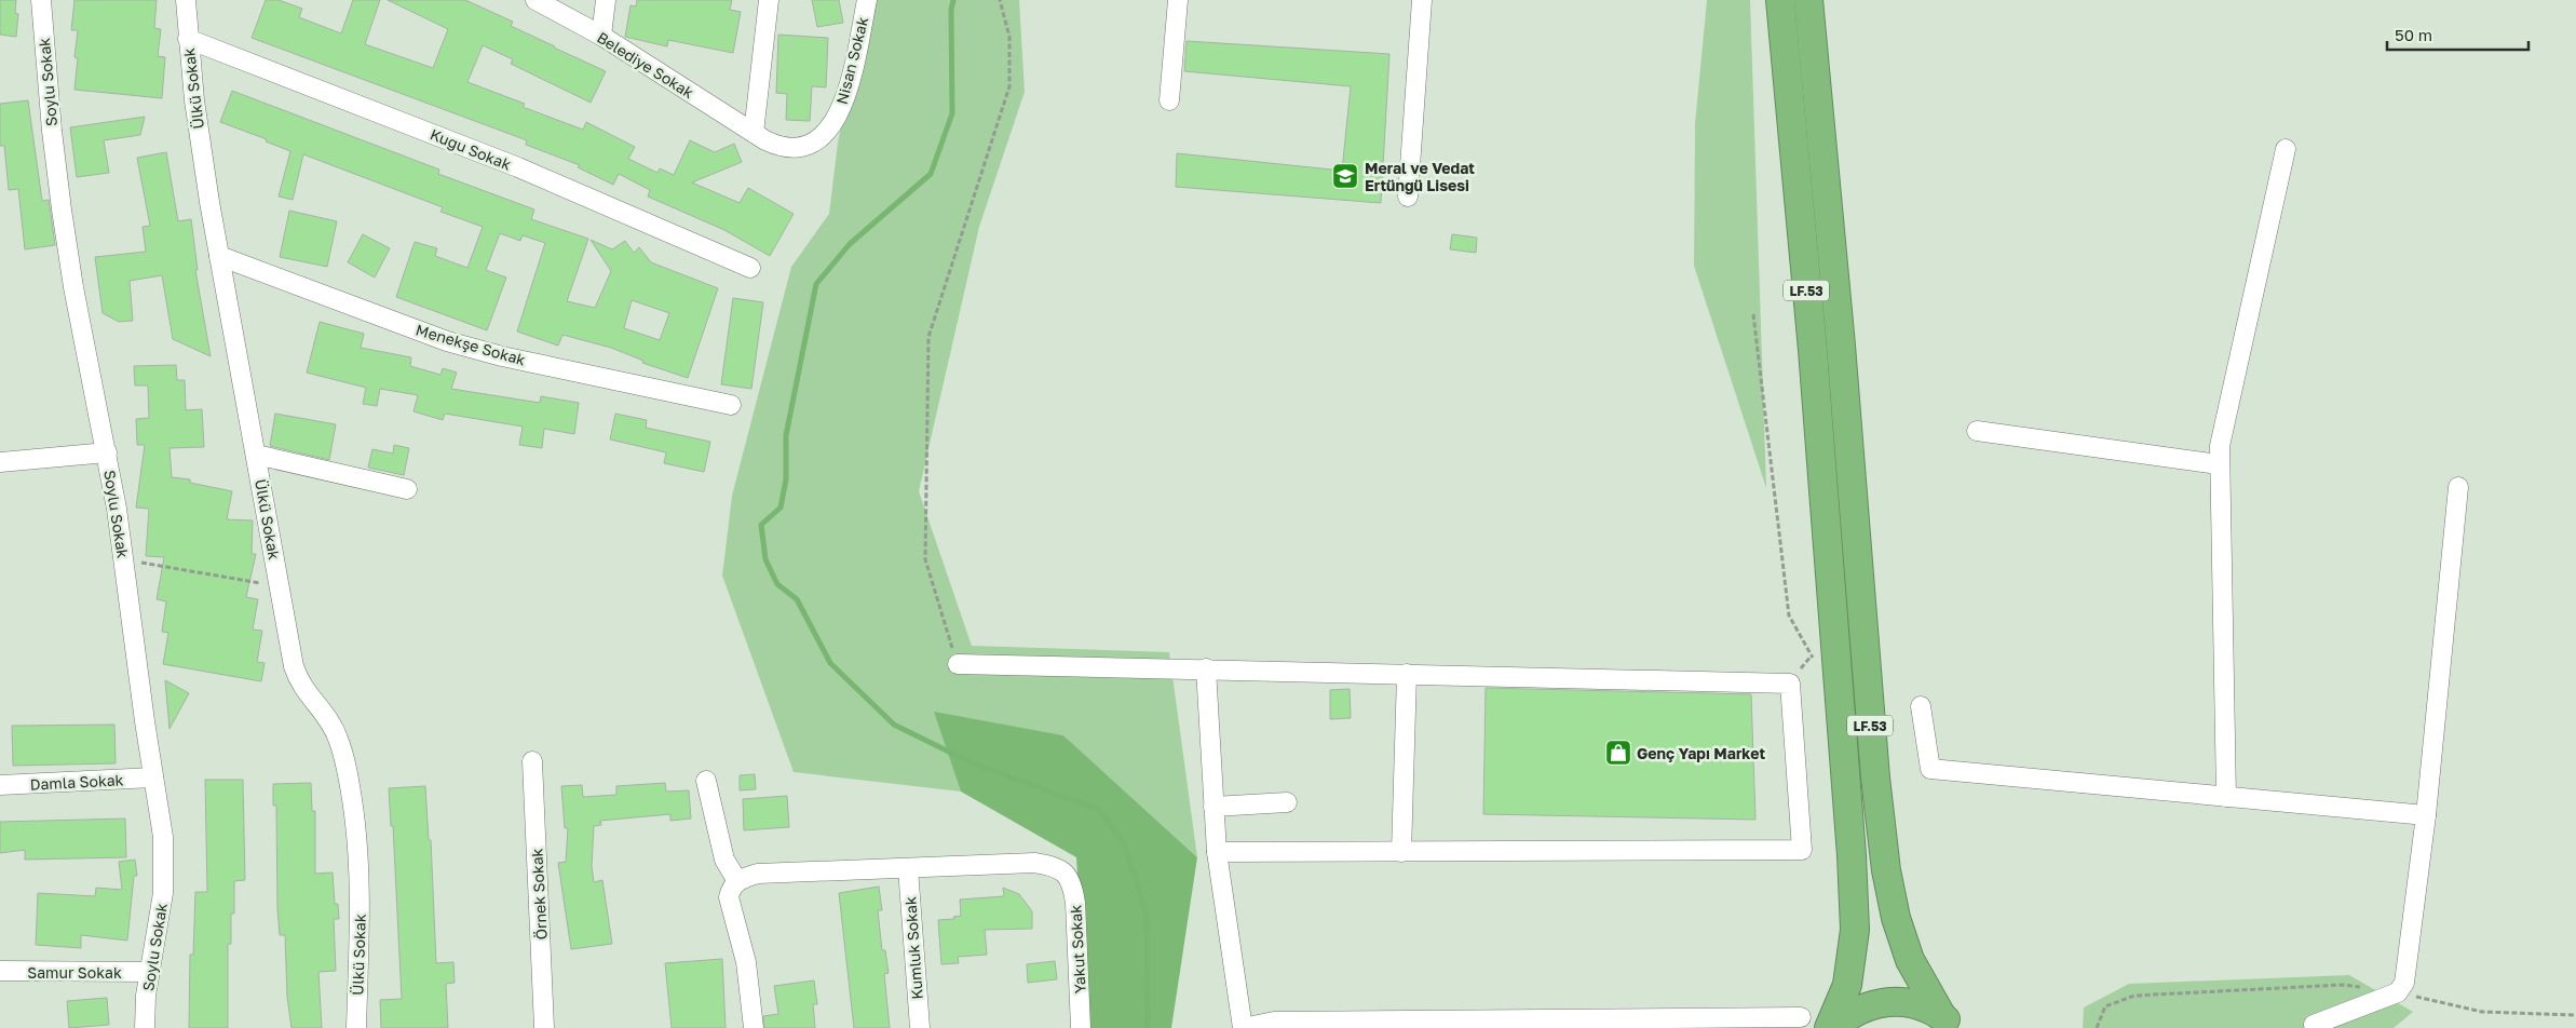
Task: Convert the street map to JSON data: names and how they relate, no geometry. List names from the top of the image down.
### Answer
{
  "streets": {
    "highway": ["LF.53"],
    "street": [
      "Nisan Sokak",
      "Belediye Sokak",
      "Soylu Sokak",
      "Ülkü Sokak",
      "Kuğu Sokak",
      "Menekşe Sokak",
      "Damla Sokak",
      "Örnek Sokak",
      "Kumluk Sokak",
      "Yakut Sokak",
      "Samur Sokak"
    ]
  },
  "crossings": [
    ["Nisan Sokak", "Belediye Sokak"],
    ["Soylu Sokak", "Damla Sokak"],
    ["Soylu Sokak", "Samur Sokak"],
    ["Ülkü Sokak", "Kuğu Sokak"],
    ["Ülkü Sokak", "Menekşe Sokak"],
    ["Kumluk Sokak", "Yakut Sokak"]
  ],
  "places": {
    "school or university": ["Meral ve Vedat Ertüngü Lisesi"],
    "shop": ["Genç Yapı Market"]
  },
  "scale_bar": "50 m"
}
